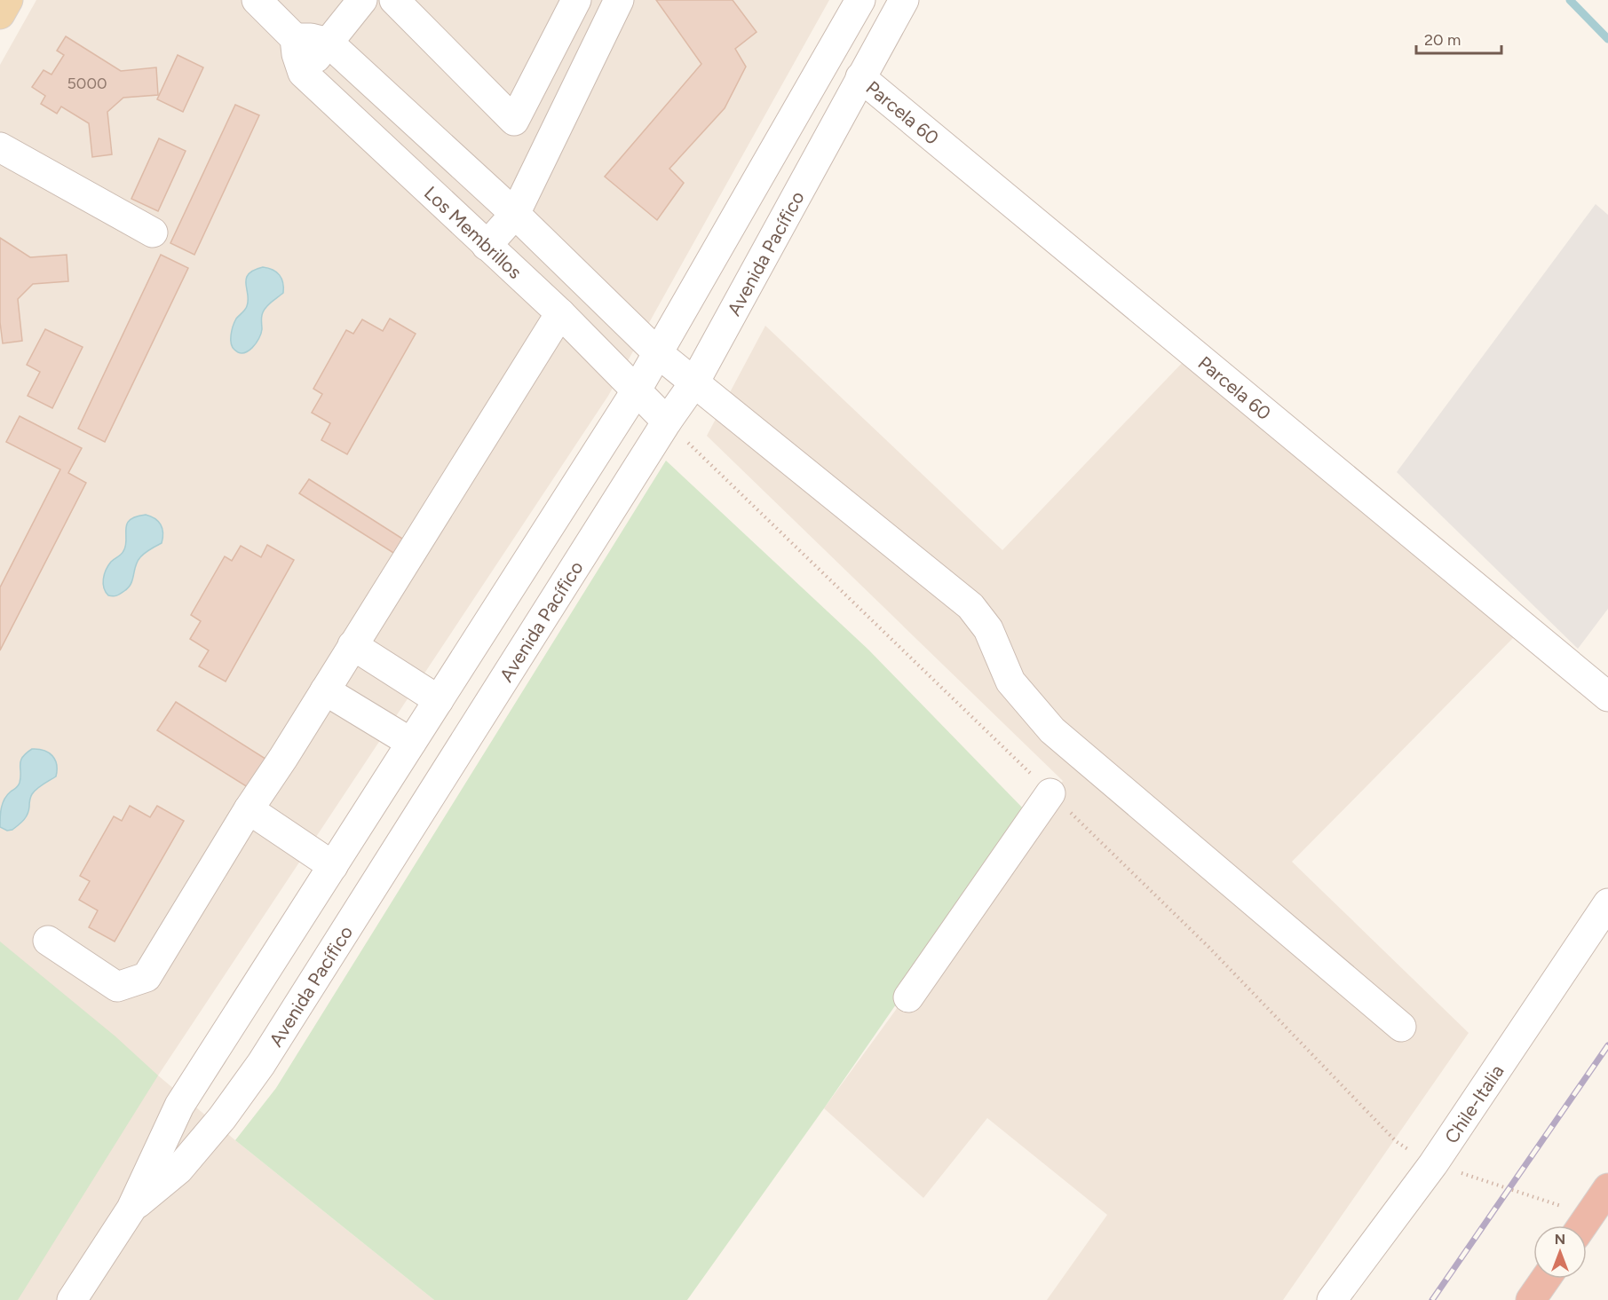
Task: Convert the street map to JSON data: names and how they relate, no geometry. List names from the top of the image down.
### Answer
{
  "streets": {
    "street": [
      "Parcela 60",
      "Los Membrillos",
      "Avenida Pacífico",
      "Chile-Italia"
    ]
  },
  "crossings": [
    ["Parcela 60", "Avenida Pacífico"],
    ["Los Membrillos", "Avenida Pacífico"]
  ],
  "house_numbers": ["5000"],
  "scale_bar": "20 m",
  "north": "top"
}
